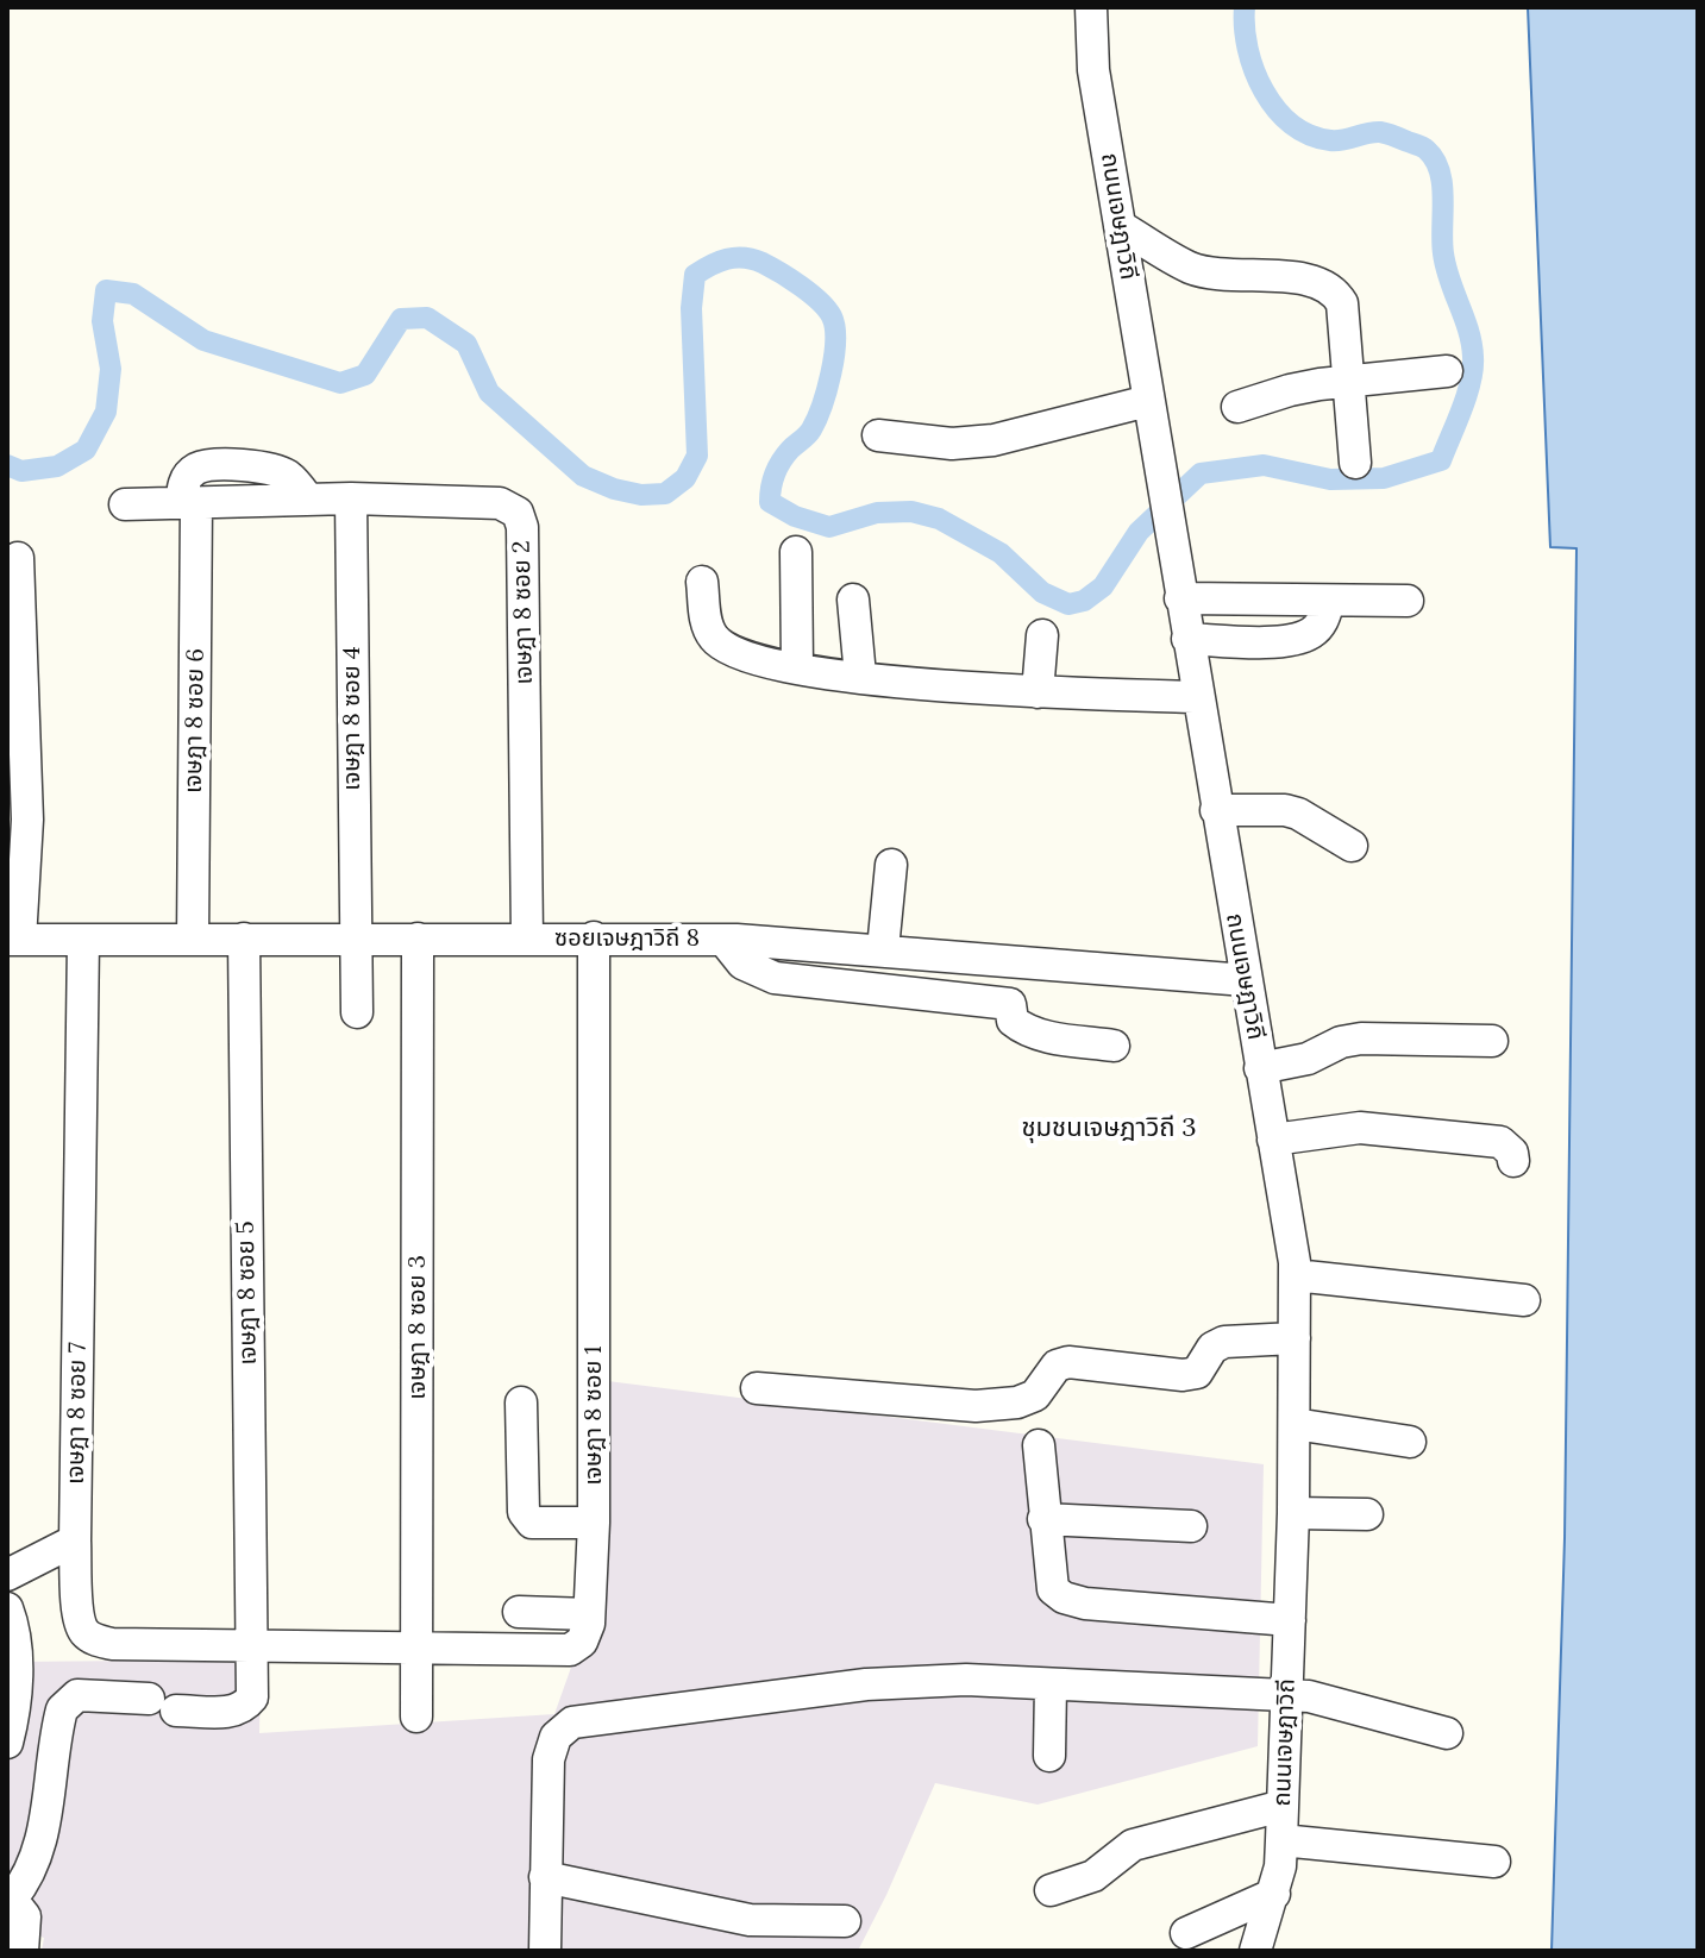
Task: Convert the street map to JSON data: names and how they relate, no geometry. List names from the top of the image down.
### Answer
{
  "streets": {
    "street": [
      "ถนนเจษฎาวิถี",
      "เจษฎา 8 ซอย 2",
      "เจษฎา 8 ซอย 4",
      "เจษฎา 8 ซอย 6",
      "ซอยเจษฎาวิถี 8",
      "เจษฎา 8 ซอย 5",
      "เจษฎา 8 ซอย 3",
      "เจษฎา 8 ซอย 7",
      "เจษฎา 8 ซอย 1"
    ]
  },
  "crossings": [
    ["ถนนเจษฎาวิถี", "ซอยเจษฎาวิถี 8"],
    ["เจษฎา 8 ซอย 2", "เจษฎา 8 ซอย 4"],
    ["เจษฎา 8 ซอย 2", "เจษฎา 8 ซอย 6"],
    ["เจษฎา 8 ซอย 2", "ซอยเจษฎาวิถี 8"],
    ["เจษฎา 8 ซอย 4", "ซอยเจษฎาวิถี 8"],
    ["เจษฎา 8 ซอย 6", "ซอยเจษฎาวิถี 8"],
    ["ซอยเจษฎาวิถี 8", "เจษฎา 8 ซอย 5"],
    ["ซอยเจษฎาวิถี 8", "เจษฎา 8 ซอย 3"],
    ["ซอยเจษฎาวิถี 8", "เจษฎา 8 ซอย 7"],
    ["ซอยเจษฎาวิถี 8", "เจษฎา 8 ซอย 1"],
    ["เจษฎา 8 ซอย 5", "เจษฎา 8 ซอย 7"],
    ["เจษฎา 8 ซอย 3", "เจษฎา 8 ซอย 7"]
  ],
  "districts": ["ชุมชนเจษฎาวิถี 3"]
}
